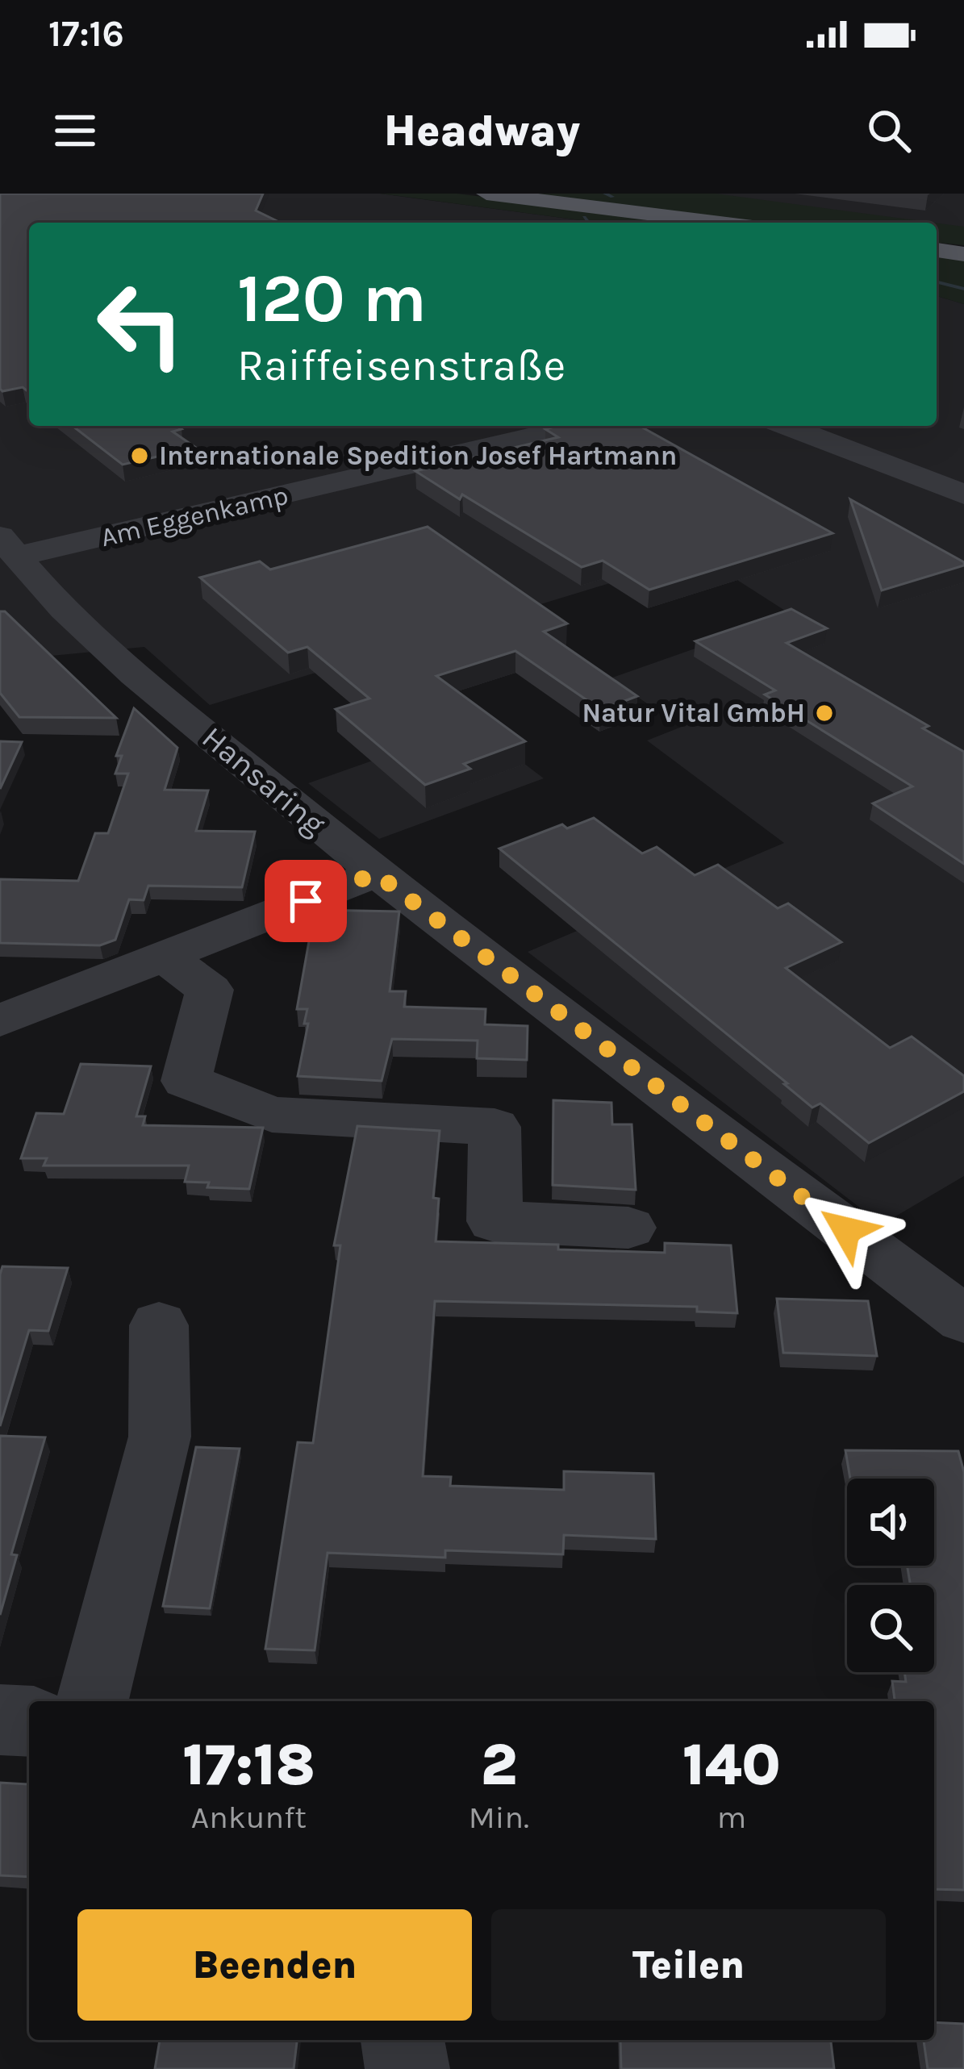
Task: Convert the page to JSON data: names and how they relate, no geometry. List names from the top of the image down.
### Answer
{
  "streets": {
    "street": ["Am Eggenkamp", "Hansaring"]
  },
  "crossings": [
    ["Am Eggenkamp", "Hansaring"]
  ],
  "places": ["Internationale Spedition Josef Hartmann", "Natur Vital GmbH"],
  "page": {
    "status": "17:16",
    "header": "Headway",
    "turn": ["120 m", "Raiffeisenstraße"],
    "eta": [
      "17:18",
      "Ankunft",
      "2",
      "Min.",
      "140",
      "m"
    ],
    "buttons": ["Beenden", "Teilen"]
  }
}
